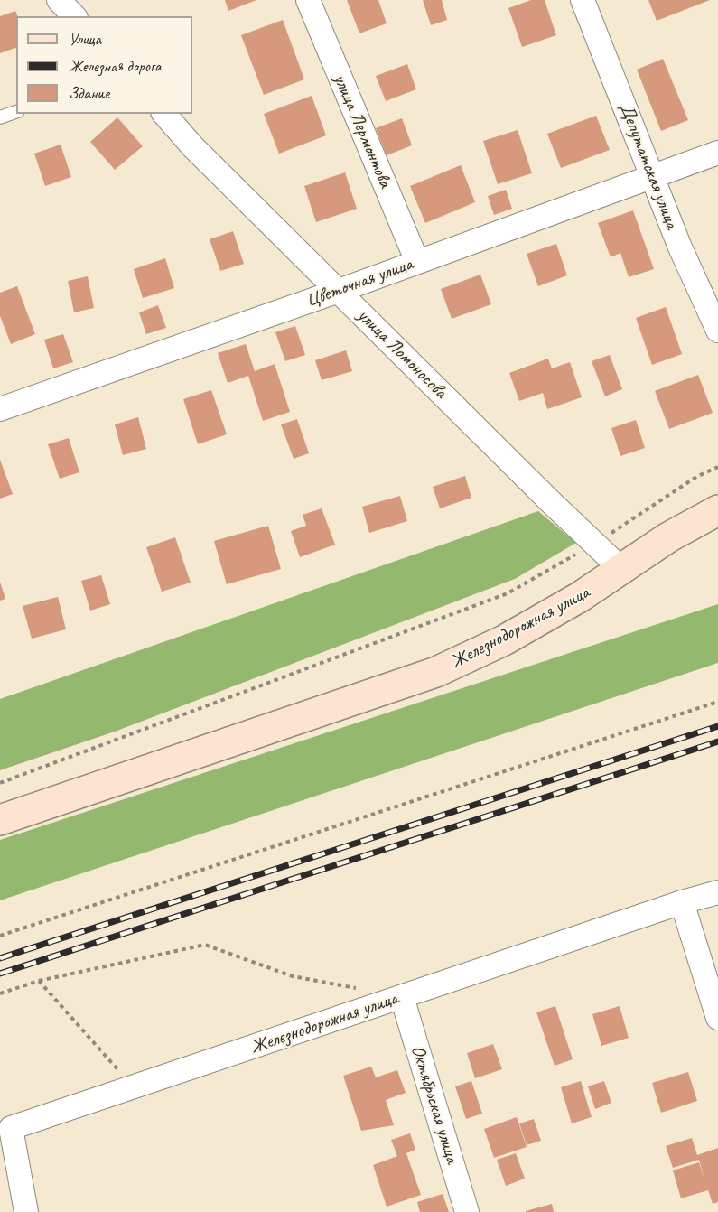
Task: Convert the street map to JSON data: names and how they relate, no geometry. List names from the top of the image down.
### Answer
{
  "streets": {
    "main road": ["Железнодорожная улица"],
    "street": [
      "улица Лермонтова",
      "Депутатская улица",
      "Цветочная улица",
      "улица Ломоносова",
      "Октябрьская улица"
    ]
  },
  "crossings": [
    ["улица Лермонтова", "Цветочная улица"],
    ["Депутатская улица", "Цветочная улица"],
    ["Цветочная улица", "улица Ломоносова"],
    ["улица Ломоносова", "Железнодорожная улица"],
    ["Железнодорожная улица", "Октябрьская улица"]
  ],
  "legend": ["Улица", "Железная дорога", "Здание"]
}
